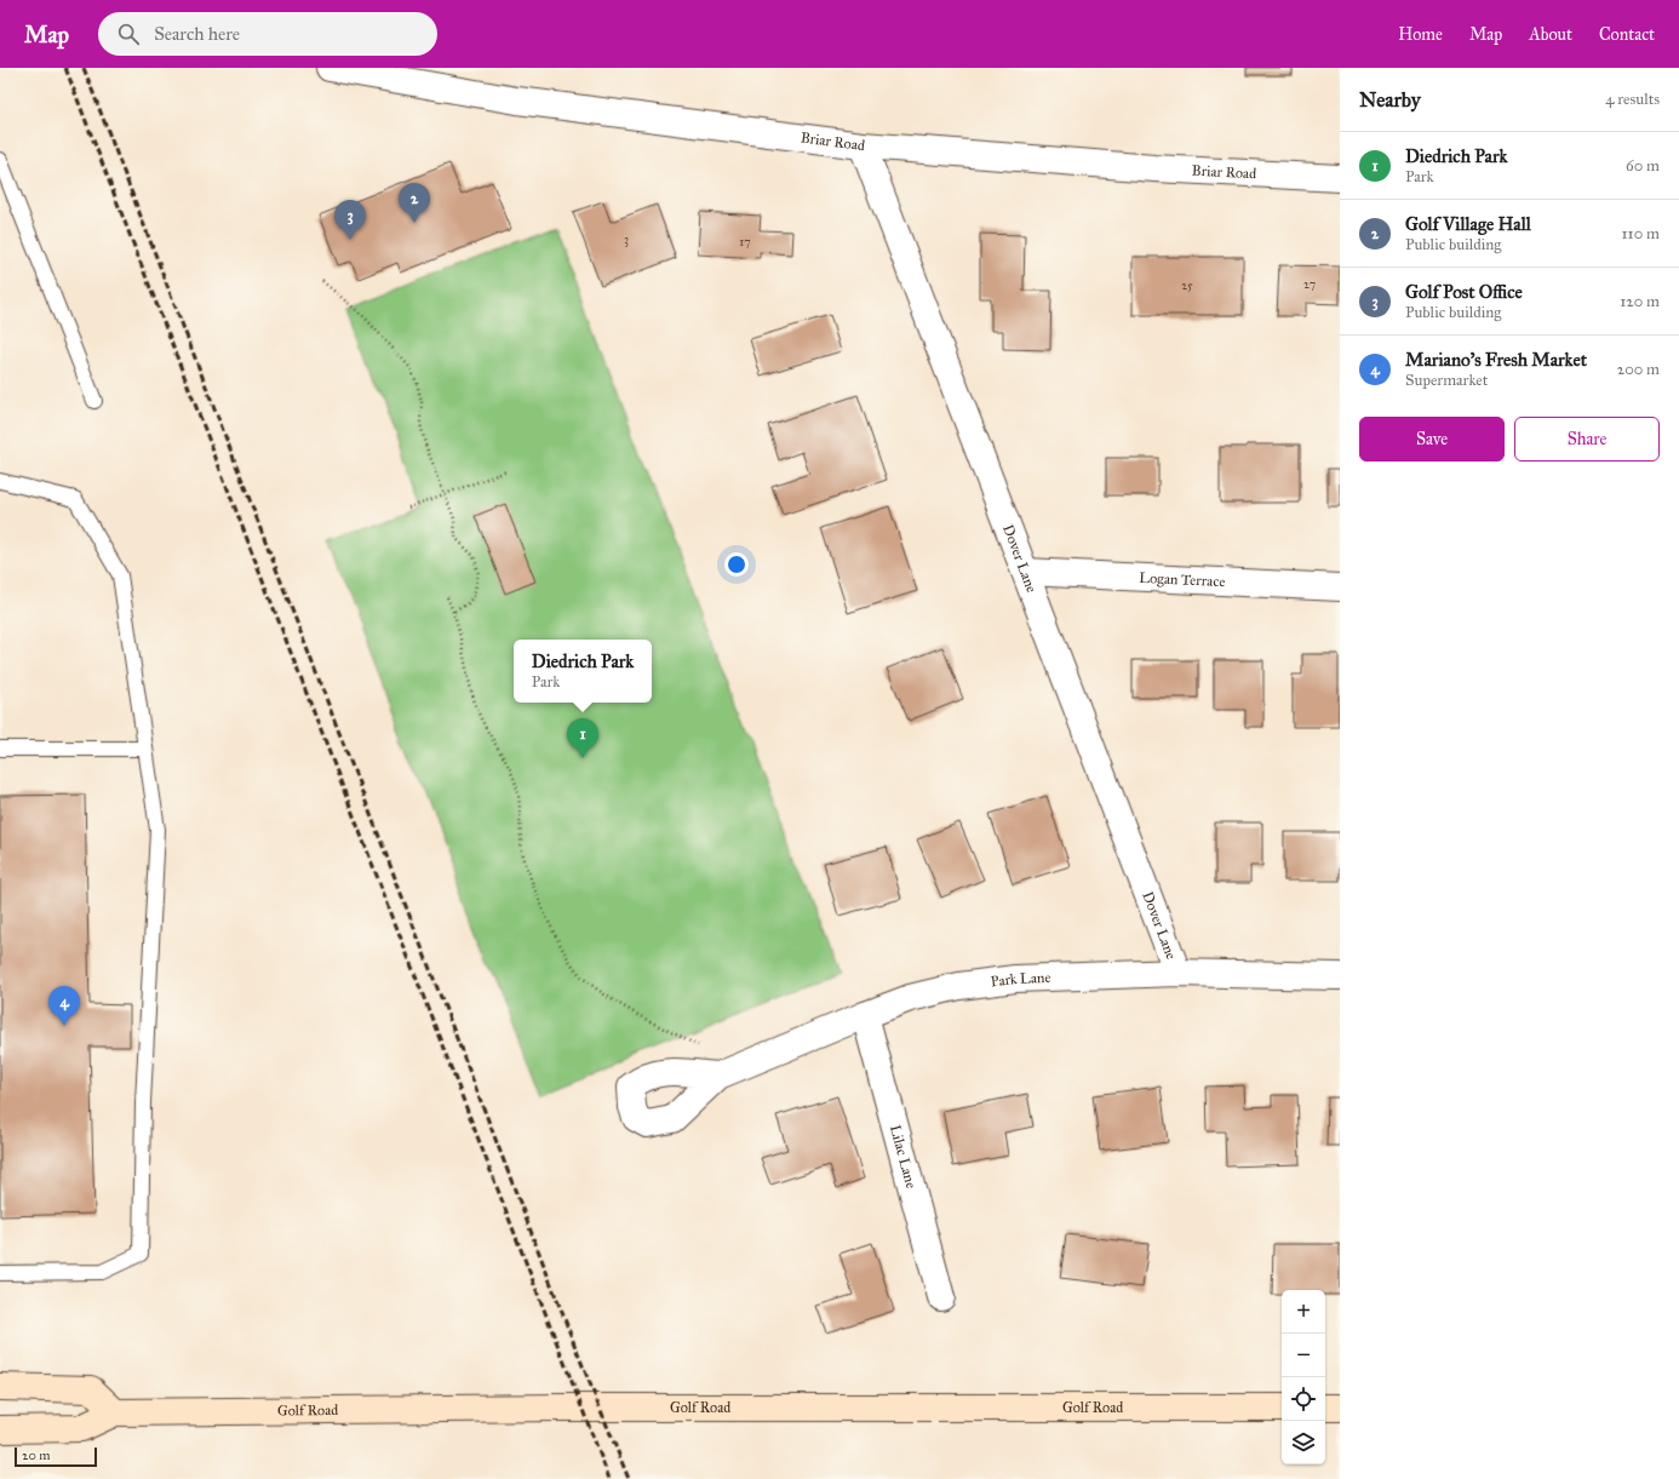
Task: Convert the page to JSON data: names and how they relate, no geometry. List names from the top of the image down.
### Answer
{
  "streets": {
    "main road": ["Golf Road"],
    "street": [
      "Briar Road",
      "Dover Lane",
      "Logan Terrace",
      "Park Lane",
      "Lilac Lane"
    ]
  },
  "crossings": [
    ["Briar Road", "Dover Lane"],
    ["Dover Lane", "Logan Terrace"],
    ["Dover Lane", "Park Lane"],
    ["Park Lane", "Lilac Lane"]
  ],
  "house_numbers": [
    "3",
    "17",
    "27",
    "25"
  ],
  "scale_bar": "20 m",
  "page": {
    "header": "Map",
    "search": "Search here",
    "nav": [
      "Home",
      "Map",
      "About",
      "Contact"
    ],
    "heading": ["Nearby", "4 results"],
    "list": [
      {
        "mark": "1",
        "name": "Diedrich Park",
        "note": "Park",
        "value": "60 m"
      },
      {
        "mark": "2",
        "name": "Golf Village Hall",
        "note": "Public building",
        "value": "110 m"
      },
      {
        "mark": "3",
        "name": "Golf Post Office",
        "note": "Public building",
        "value": "120 m"
      },
      {
        "mark": "4",
        "name": "Mariano's Fresh Market",
        "note": "Supermarket",
        "value": "200 m"
      }
    ],
    "pins": [
      "2",
      "3",
      "1",
      "4"
    ],
    "buttons": ["Save", "Share"],
    "popup": ["Diedrich Park", "Park"],
    "map_buttons": ["+", "−"],
    "scale": "20 m"
  }
}
